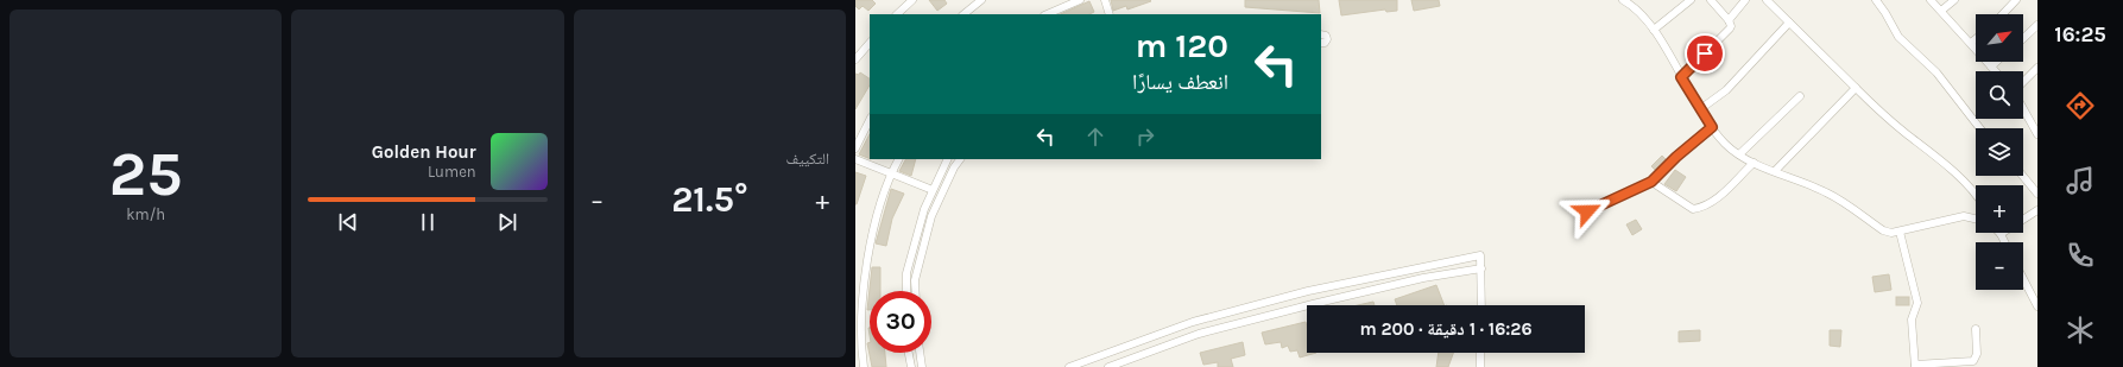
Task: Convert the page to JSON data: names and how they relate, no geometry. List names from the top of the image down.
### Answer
{
  "north": "top right",
  "page": {
    "tabs": "16:25",
    "tile": [
      "التكييف",
      ["25", "km/h"]
    ],
    "map_buttons": ["+", "−"],
    "turn": ["120 m", "انعطف يسارًا"],
    "song": ["Golden Hour", "Lumen"],
    "heat": ["−", "21.5°", "+"],
    "limit": "30",
    "trip": "16:26 · 1 دقيقة · 200 m"
  }
}
